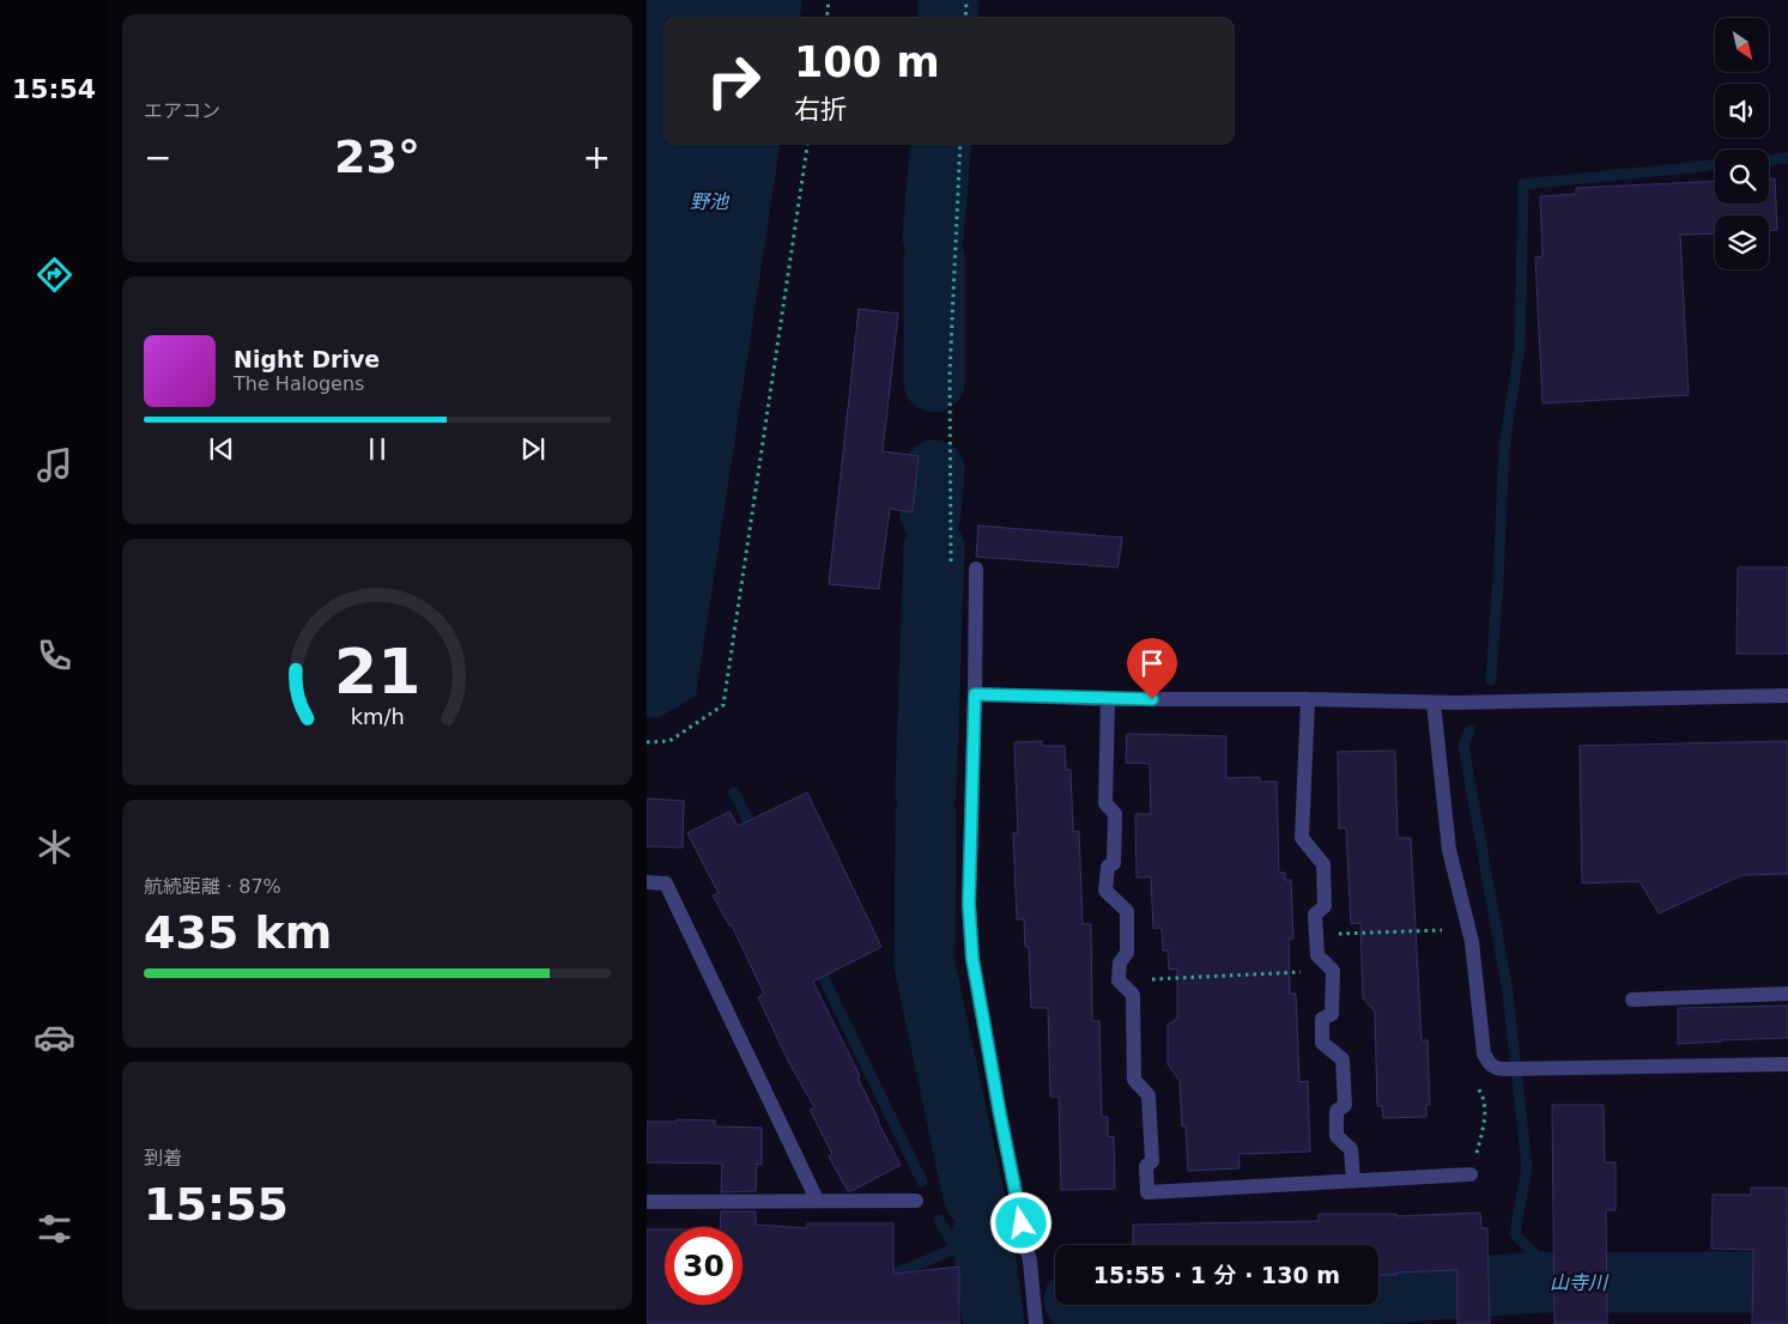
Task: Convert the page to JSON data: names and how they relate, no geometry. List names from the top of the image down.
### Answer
{
  "water": ["野池", "山寺川"],
  "north": "bottom right",
  "page": {
    "tabs": "15:54",
    "tile": [
      "エアコン",
      ["航続距離 · 87%", "435 km"],
      ["到着", "15:55"]
    ],
    "turn": ["100 m", "右折"],
    "heat": ["−", "23°", "+"],
    "song": ["Night Drive", "The Halogens"],
    "limit": "30",
    "trip": "15:55 · 1 分 · 130 m",
    "gauge": ["21", "km/h"]
  }
}
